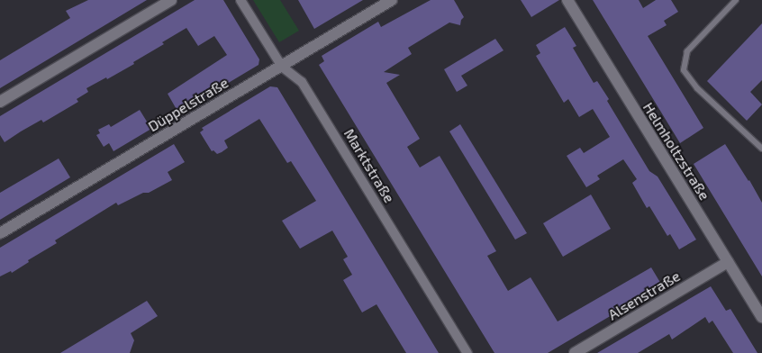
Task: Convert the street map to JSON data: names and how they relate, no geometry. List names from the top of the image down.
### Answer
{
  "streets": {
    "street": [
      "Düppelstraße",
      "Helmholtzstraße",
      "Marktstraße",
      "Alsenstraße"
    ]
  },
  "crossings": [
    ["Düppelstraße", "Marktstraße"],
    ["Helmholtzstraße", "Alsenstraße"]
  ]
}
